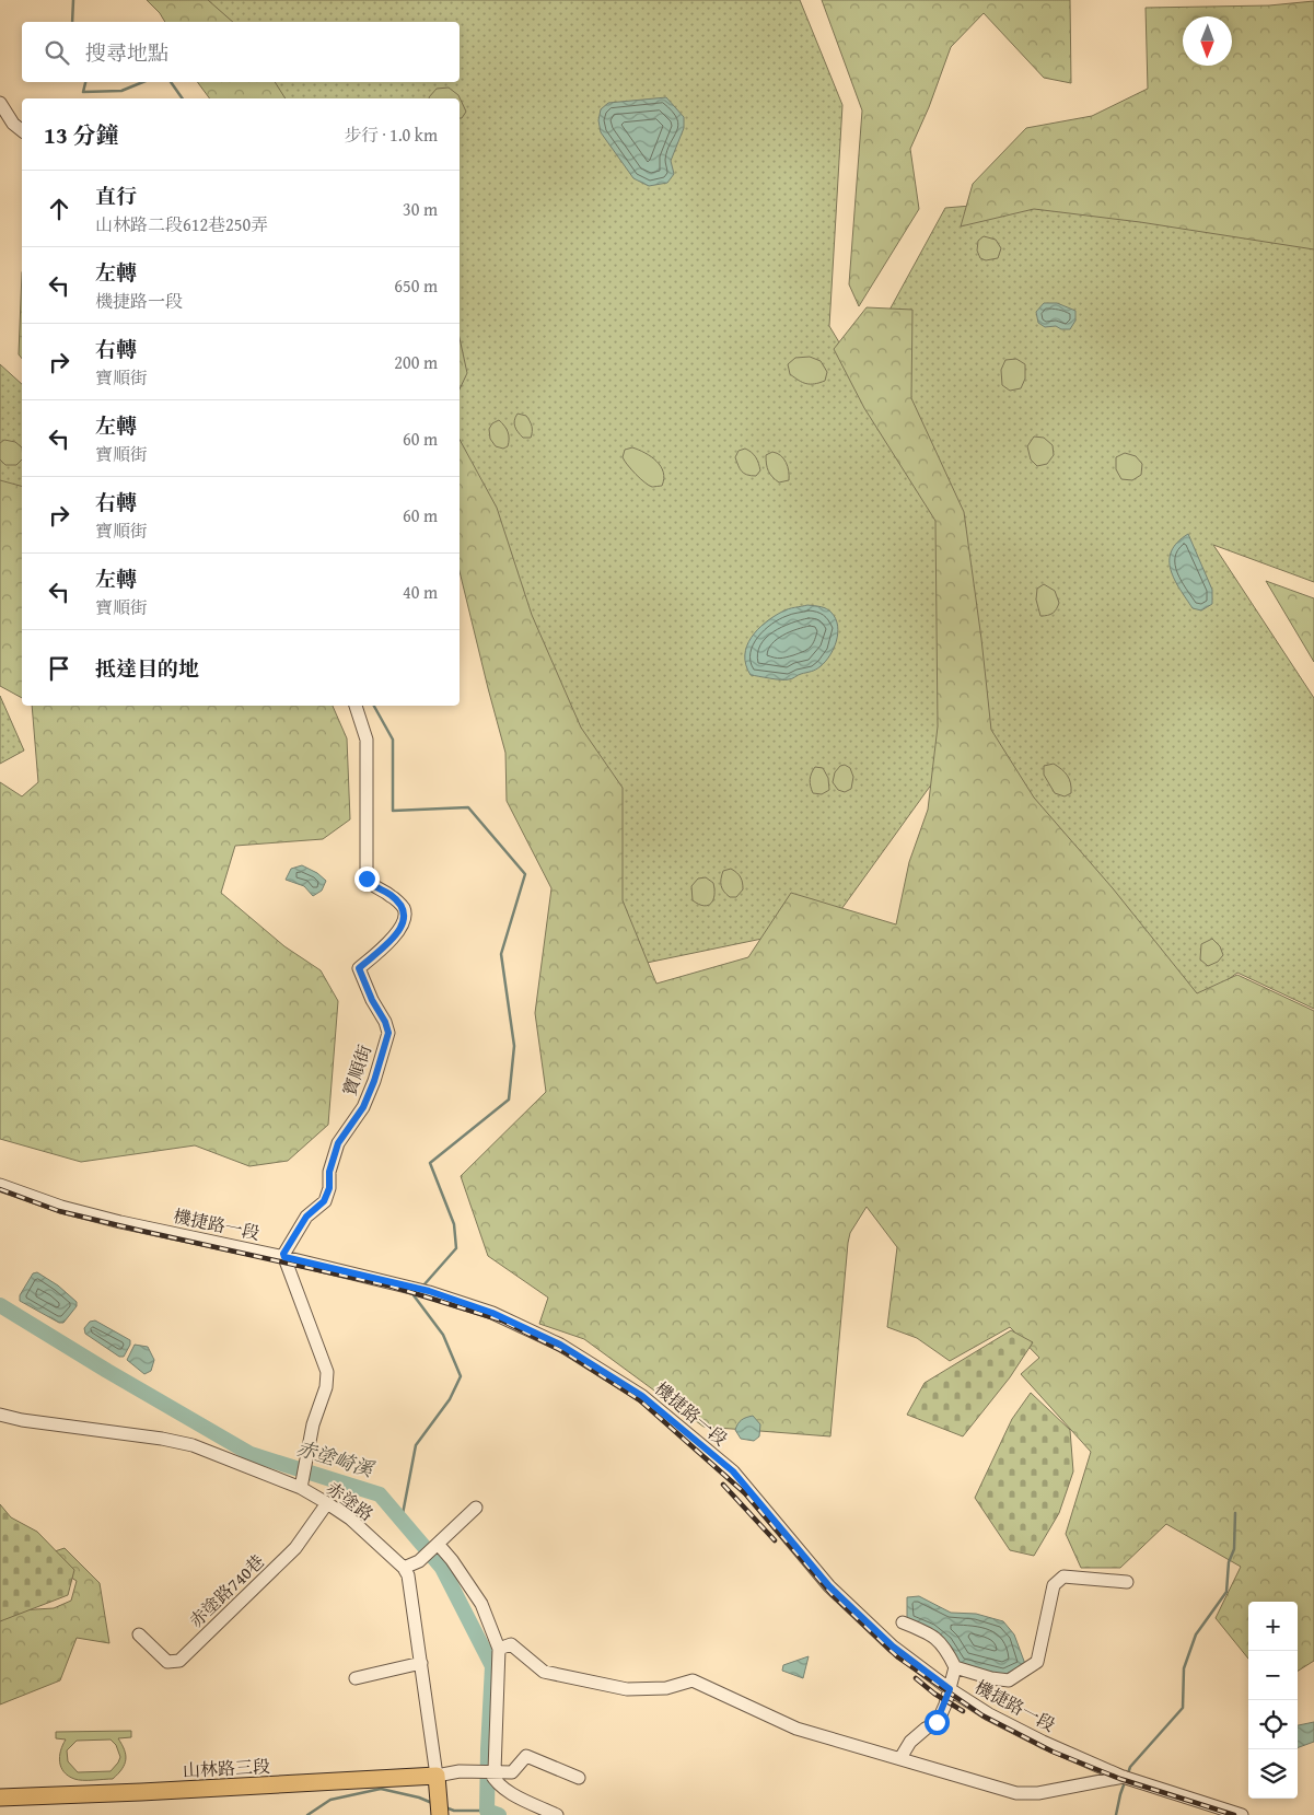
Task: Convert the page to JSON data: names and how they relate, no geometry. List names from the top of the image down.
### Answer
{
  "streets": {
    "main road": ["山林路三段"],
    "street": [
      "寶順街",
      "機捷路一段",
      "赤塗路",
      "赤塗路740巷"
    ]
  },
  "crossings": [
    ["寶順街", "機捷路一段"],
    ["赤塗路", "赤塗路740巷"]
  ],
  "water": ["赤塗崎溪"],
  "north": "bottom",
  "page": {
    "search": "搜尋地點",
    "heading": ["13 分鐘", "步行 · 1.0 km"],
    "list": [
      ["直行", "山林路二段612巷250弄", "30 m"],
      ["左轉", "機捷路一段", "650 m"],
      ["右轉", "寶順街", "200 m"],
      ["左轉", "寶順街", "60 m"],
      ["右轉", "寶順街", "60 m"],
      ["左轉", "寶順街", "40 m"],
      "抵達目的地"
    ],
    "map_buttons": ["+", "−"]
  }
}
